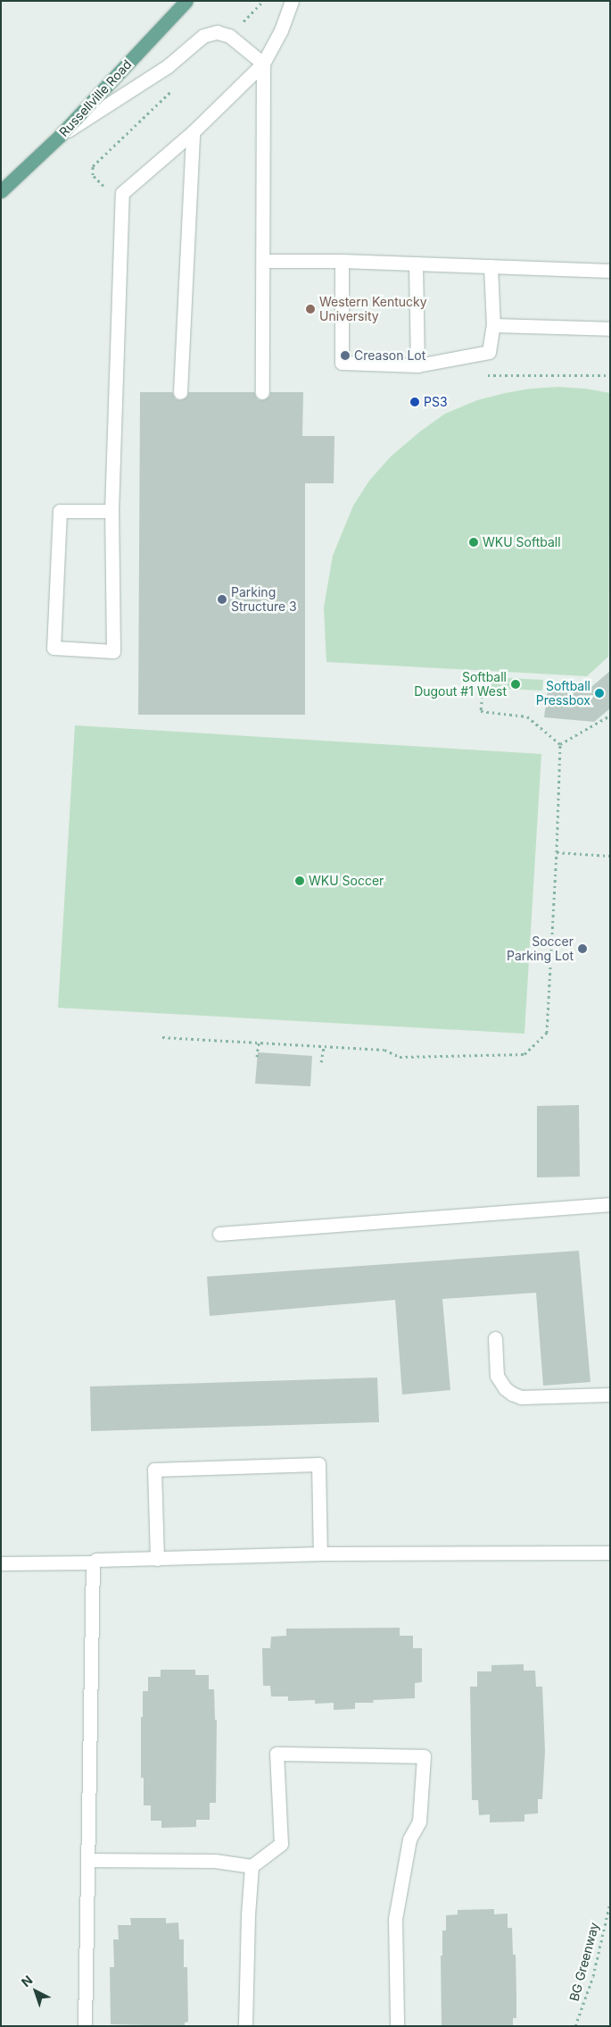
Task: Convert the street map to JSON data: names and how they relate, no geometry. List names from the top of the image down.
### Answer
{
  "streets": {
    "main road": ["Russellville Road"],
    "path": ["BG Greenway"]
  },
  "places": [
    "Western Kentucky University",
    "Creason Lot",
    "PS3",
    "WKU Softball",
    "Parking Structure 3",
    "Softball Dugout #1 West",
    "Softball Pressbox",
    "WKU Soccer",
    "Soccer Parking Lot"
  ],
  "north": "top left"
}
